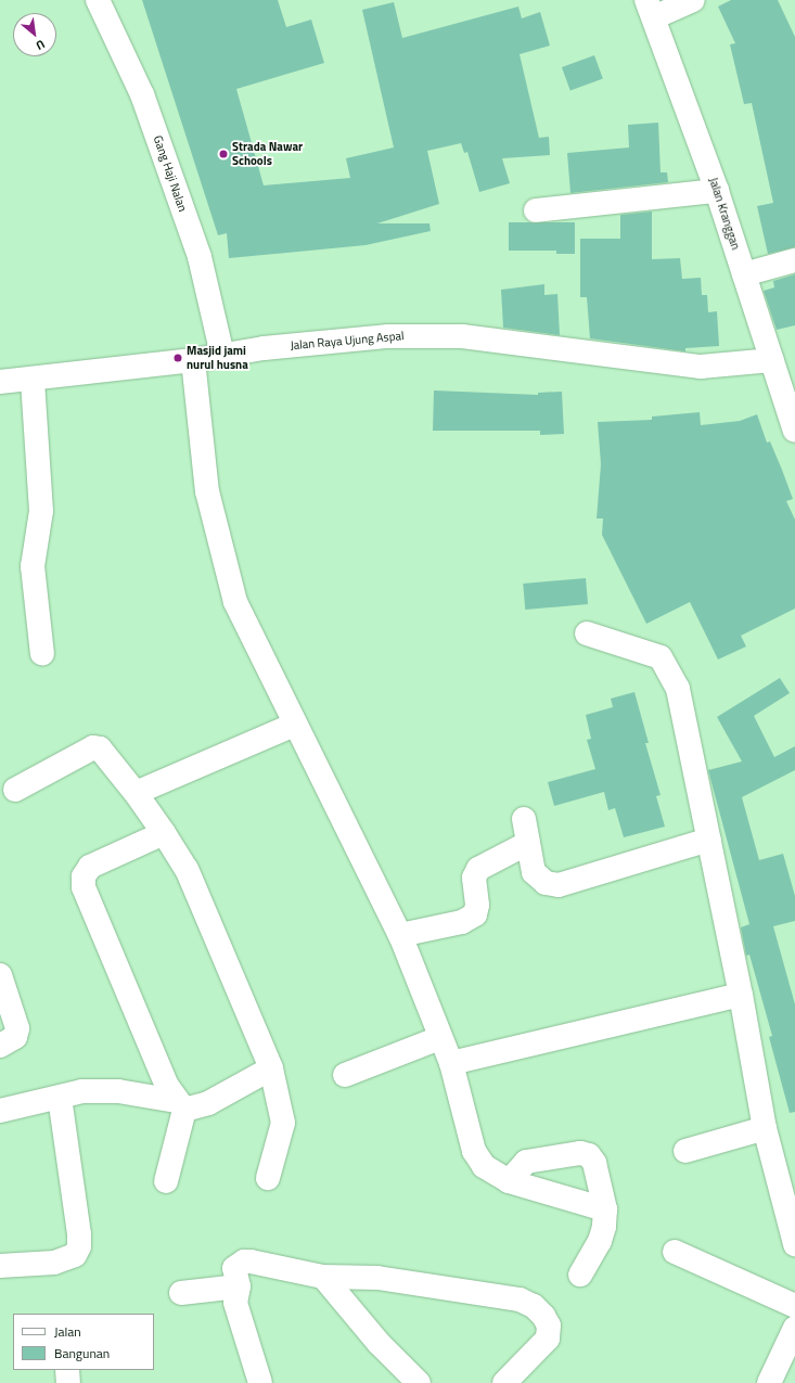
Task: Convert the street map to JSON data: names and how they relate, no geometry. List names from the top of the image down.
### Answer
{
  "streets": {
    "street": ["Gang Haji Nalan", "Jalan Kranggan", "Jalan Raya Ujung Aspal"]
  },
  "crossings": [
    ["Gang Haji Nalan", "Jalan Raya Ujung Aspal"],
    ["Jalan Kranggan", "Jalan Raya Ujung Aspal"]
  ],
  "places": ["Strada Nawar Schools", "Masjid jami nurul husna"],
  "legend": ["Jalan", "Bangunan"],
  "north": "bottom right"
}
